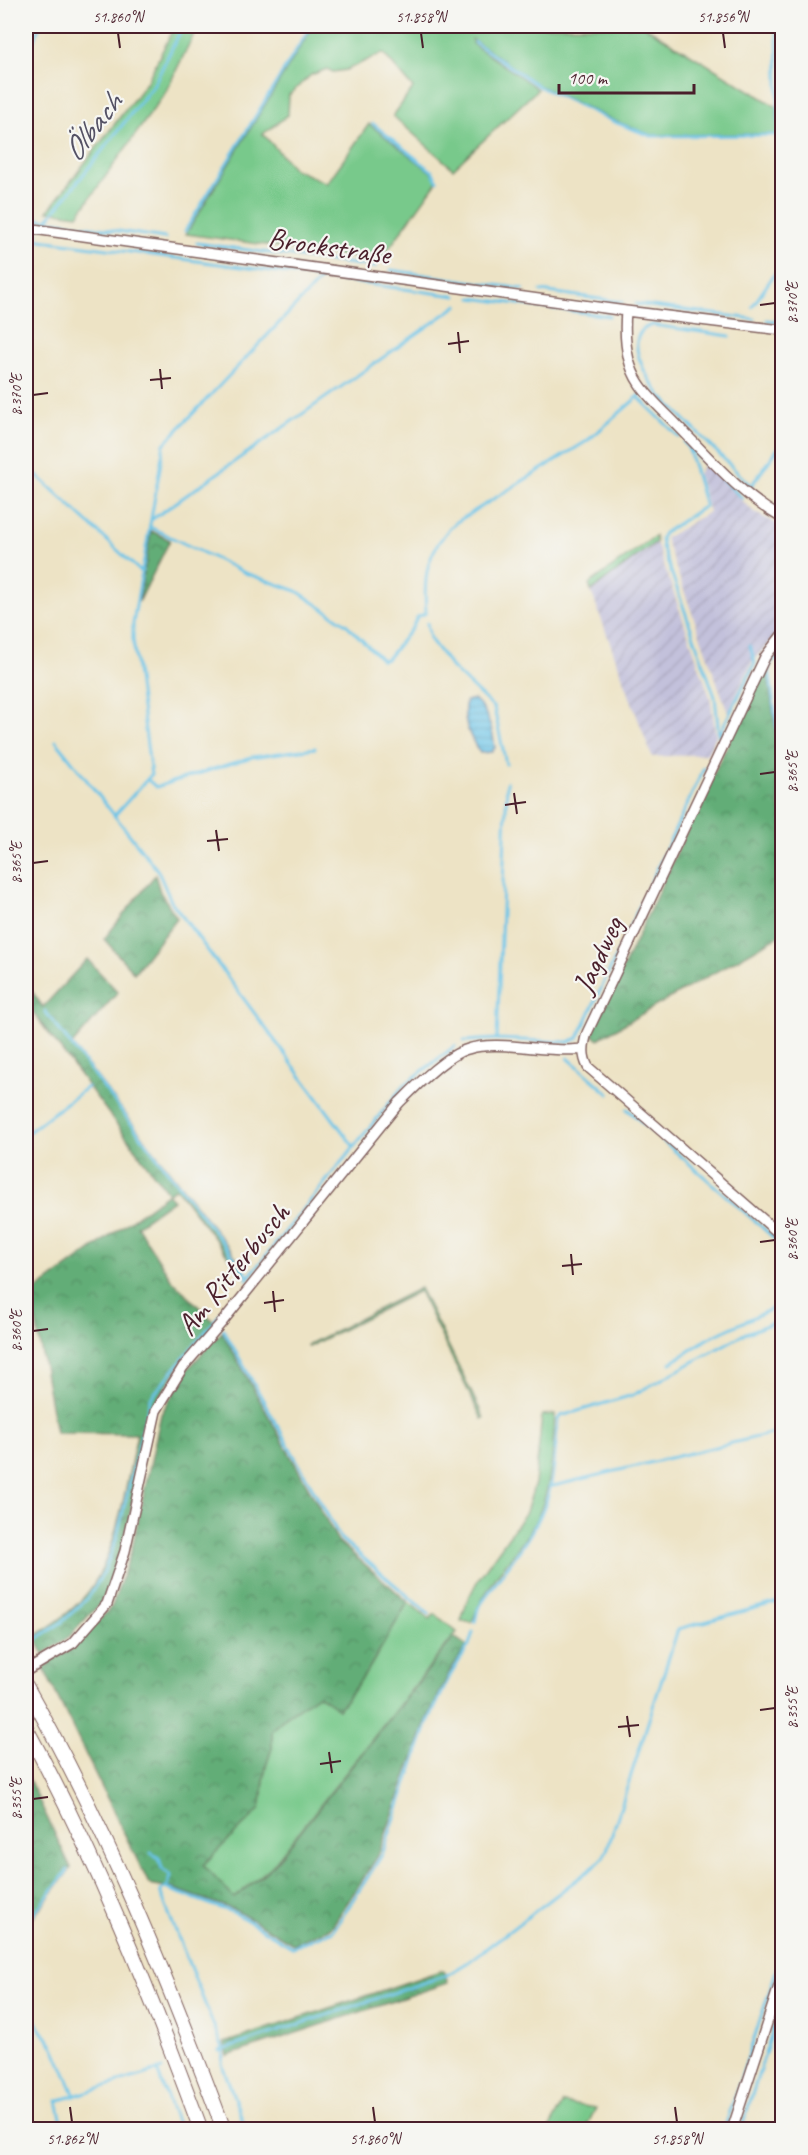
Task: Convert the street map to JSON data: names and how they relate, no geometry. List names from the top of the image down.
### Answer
{
  "streets": {
    "street": ["Brockstraße", "Jagdweg", "Am Ritterbusch"]
  },
  "crossings": [
    ["Jagdweg", "Am Ritterbusch"]
  ],
  "water": ["Ölbach"],
  "scale_bar": "100 m",
  "coordinates": [
    "51.860°N",
    "51.858°N",
    "51.856°N",
    "8.370°E",
    "8.365°E",
    "8.360°E",
    "8.355°E",
    "51.862°N"
  ]
}
